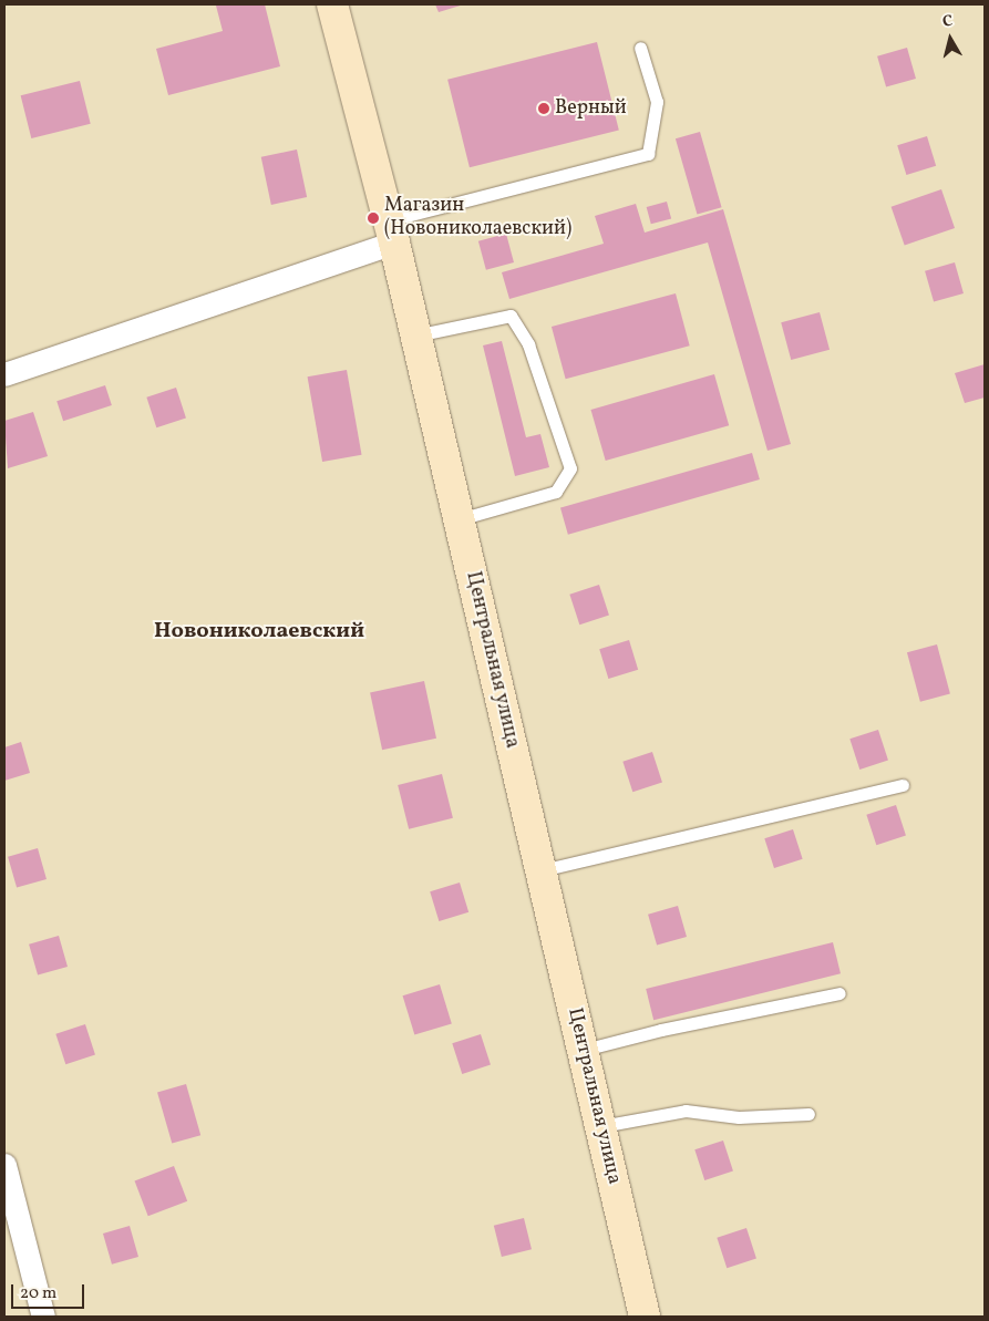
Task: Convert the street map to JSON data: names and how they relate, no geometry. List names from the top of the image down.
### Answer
{
  "streets": {
    "main road": ["Центральная улица"]
  },
  "districts": ["Новониколаевский"],
  "places": ["Верный", "Магазин (Новониколаевский)"],
  "scale_bar": "20 m",
  "north": "top"
}
